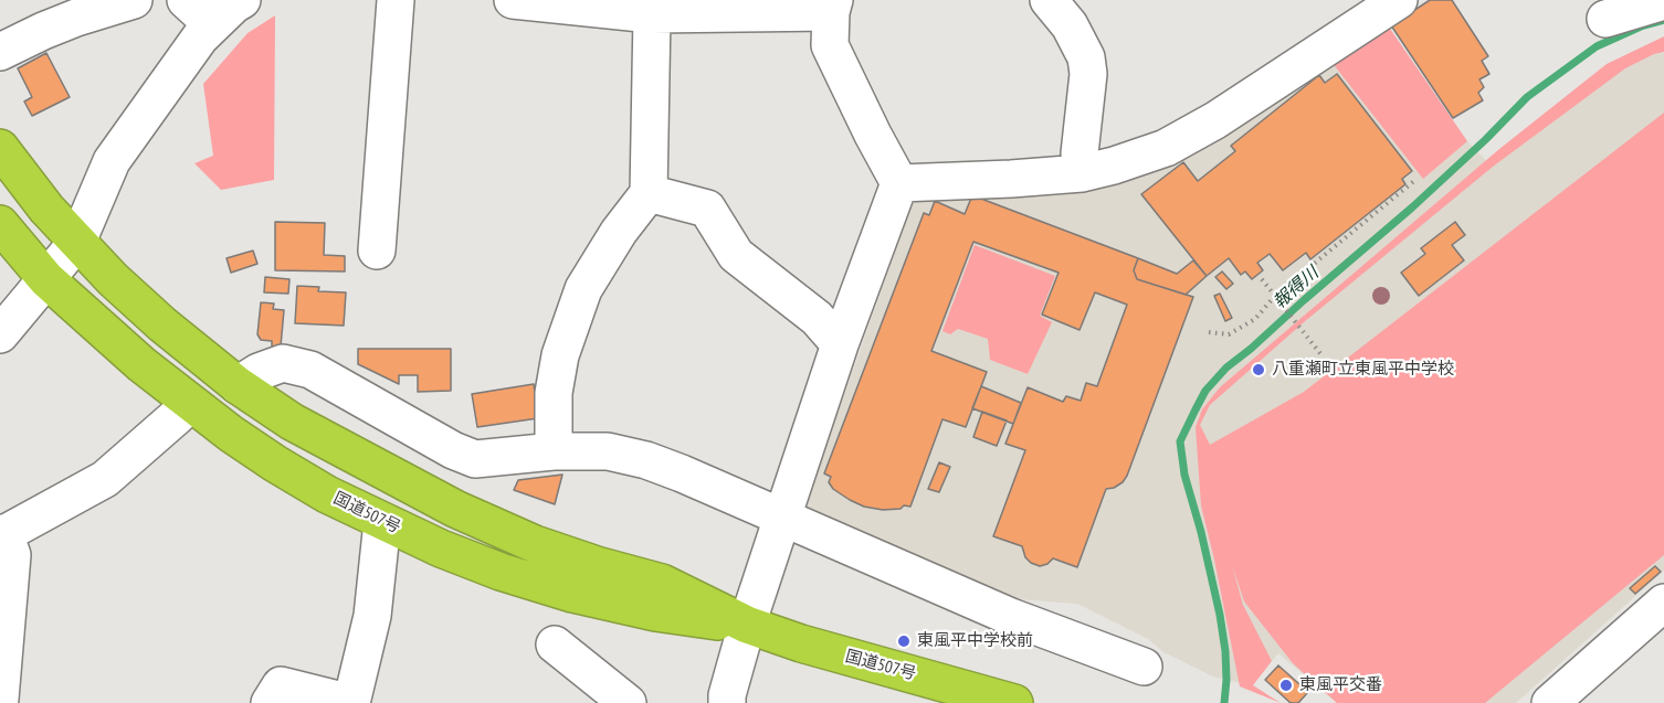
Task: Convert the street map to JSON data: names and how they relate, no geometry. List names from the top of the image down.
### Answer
{
  "streets": {
    "highway": ["国道507号"]
  },
  "water": ["報得川"],
  "places": ["八重瀬町立東風平中学校", "東風平中学校前", "東風平交番"]
}
